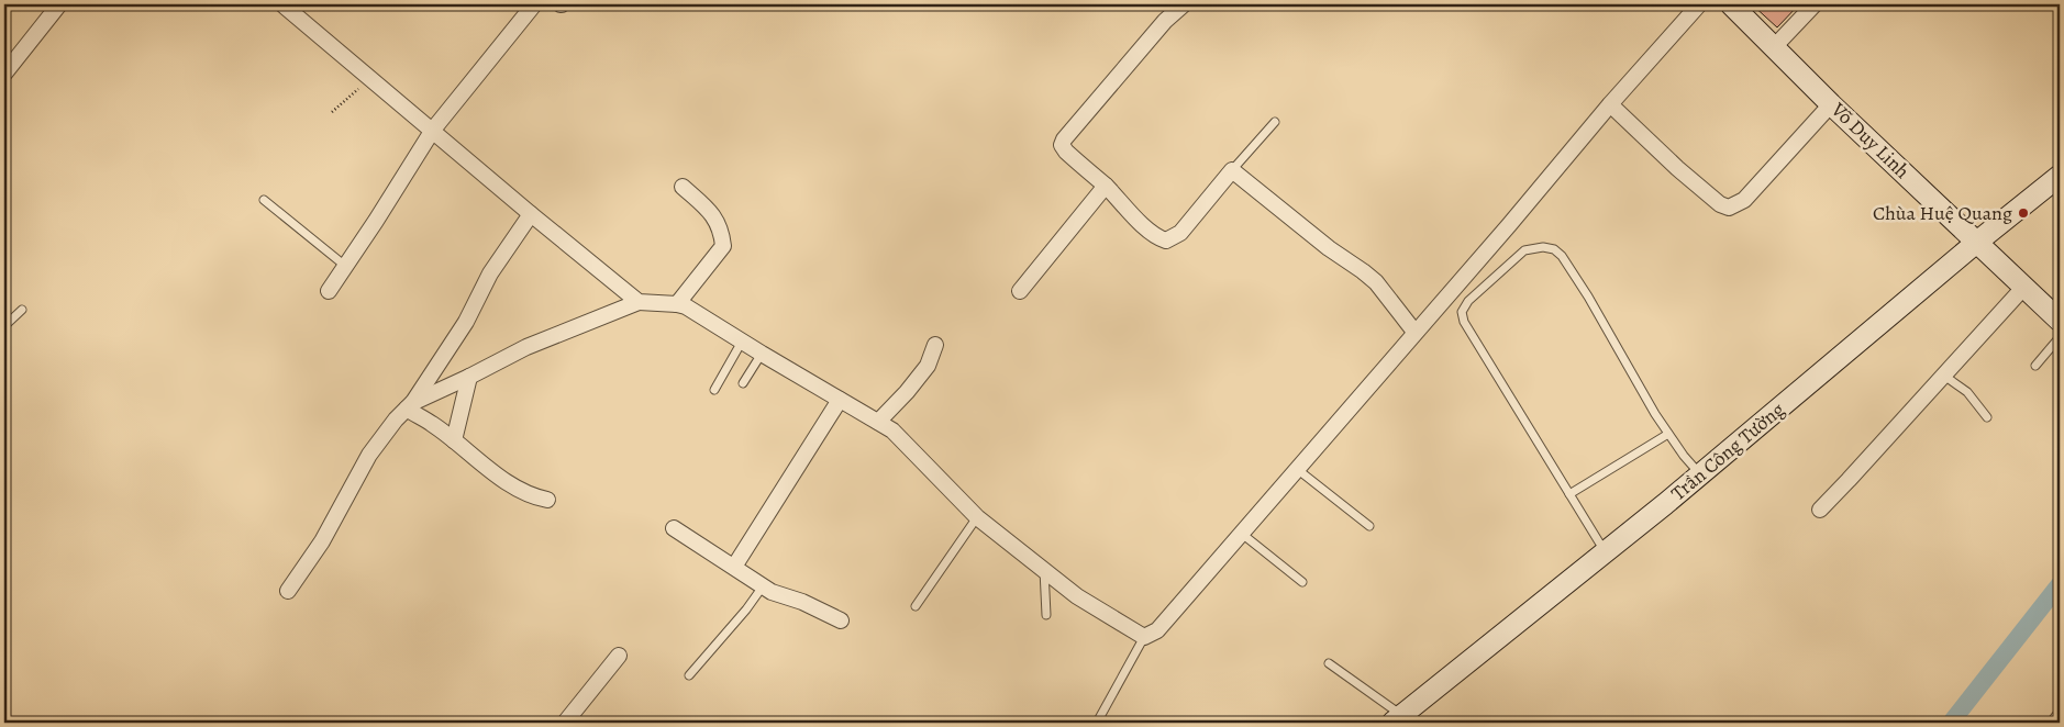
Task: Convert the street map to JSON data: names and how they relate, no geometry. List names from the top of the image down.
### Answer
{
  "streets": {
    "main road": ["Võ Duy Linh", "Trần Công Tường"]
  },
  "crossings": [
    ["Võ Duy Linh", "Trần Công Tường"]
  ],
  "places": ["Chùa Huệ Quang"]
}
